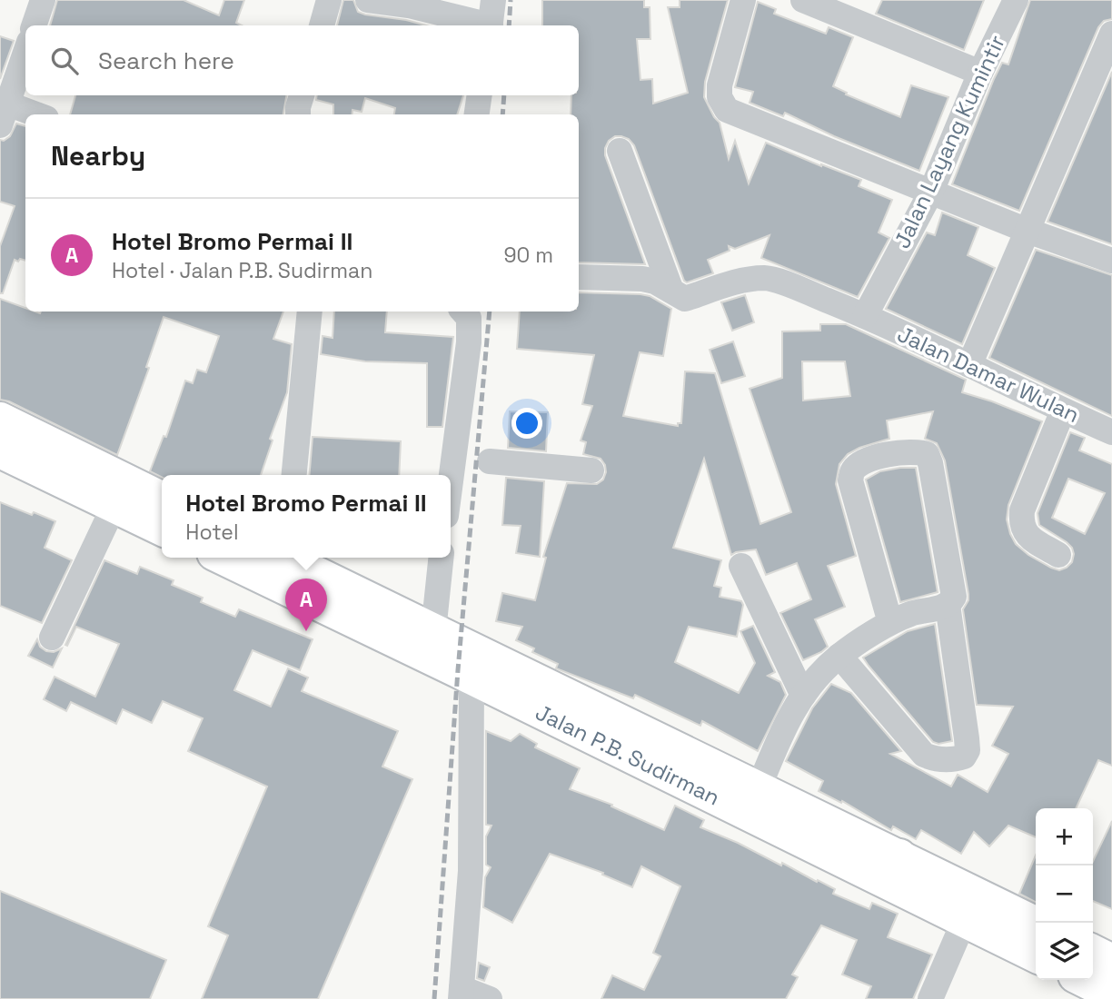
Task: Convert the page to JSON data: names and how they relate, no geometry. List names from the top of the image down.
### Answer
{
  "streets": {
    "main road": ["Jalan P.B. Sudirman"],
    "street": ["Jalan Layang Kumintir", "Jalan Damar Wulan"]
  },
  "crossings": [
    ["Jalan Layang Kumintir", "Jalan Damar Wulan"]
  ],
  "page": {
    "search": "Search here",
    "heading": "Nearby",
    "list": [
      {
        "mark": "A",
        "name": "Hotel Bromo Permai II",
        "note": "Hotel · Jalan P.B. Sudirman",
        "value": "90 m"
      }
    ],
    "popup": ["Hotel Bromo Permai II", "Hotel"],
    "pins": "A",
    "map_buttons": ["+", "−"]
  }
}
